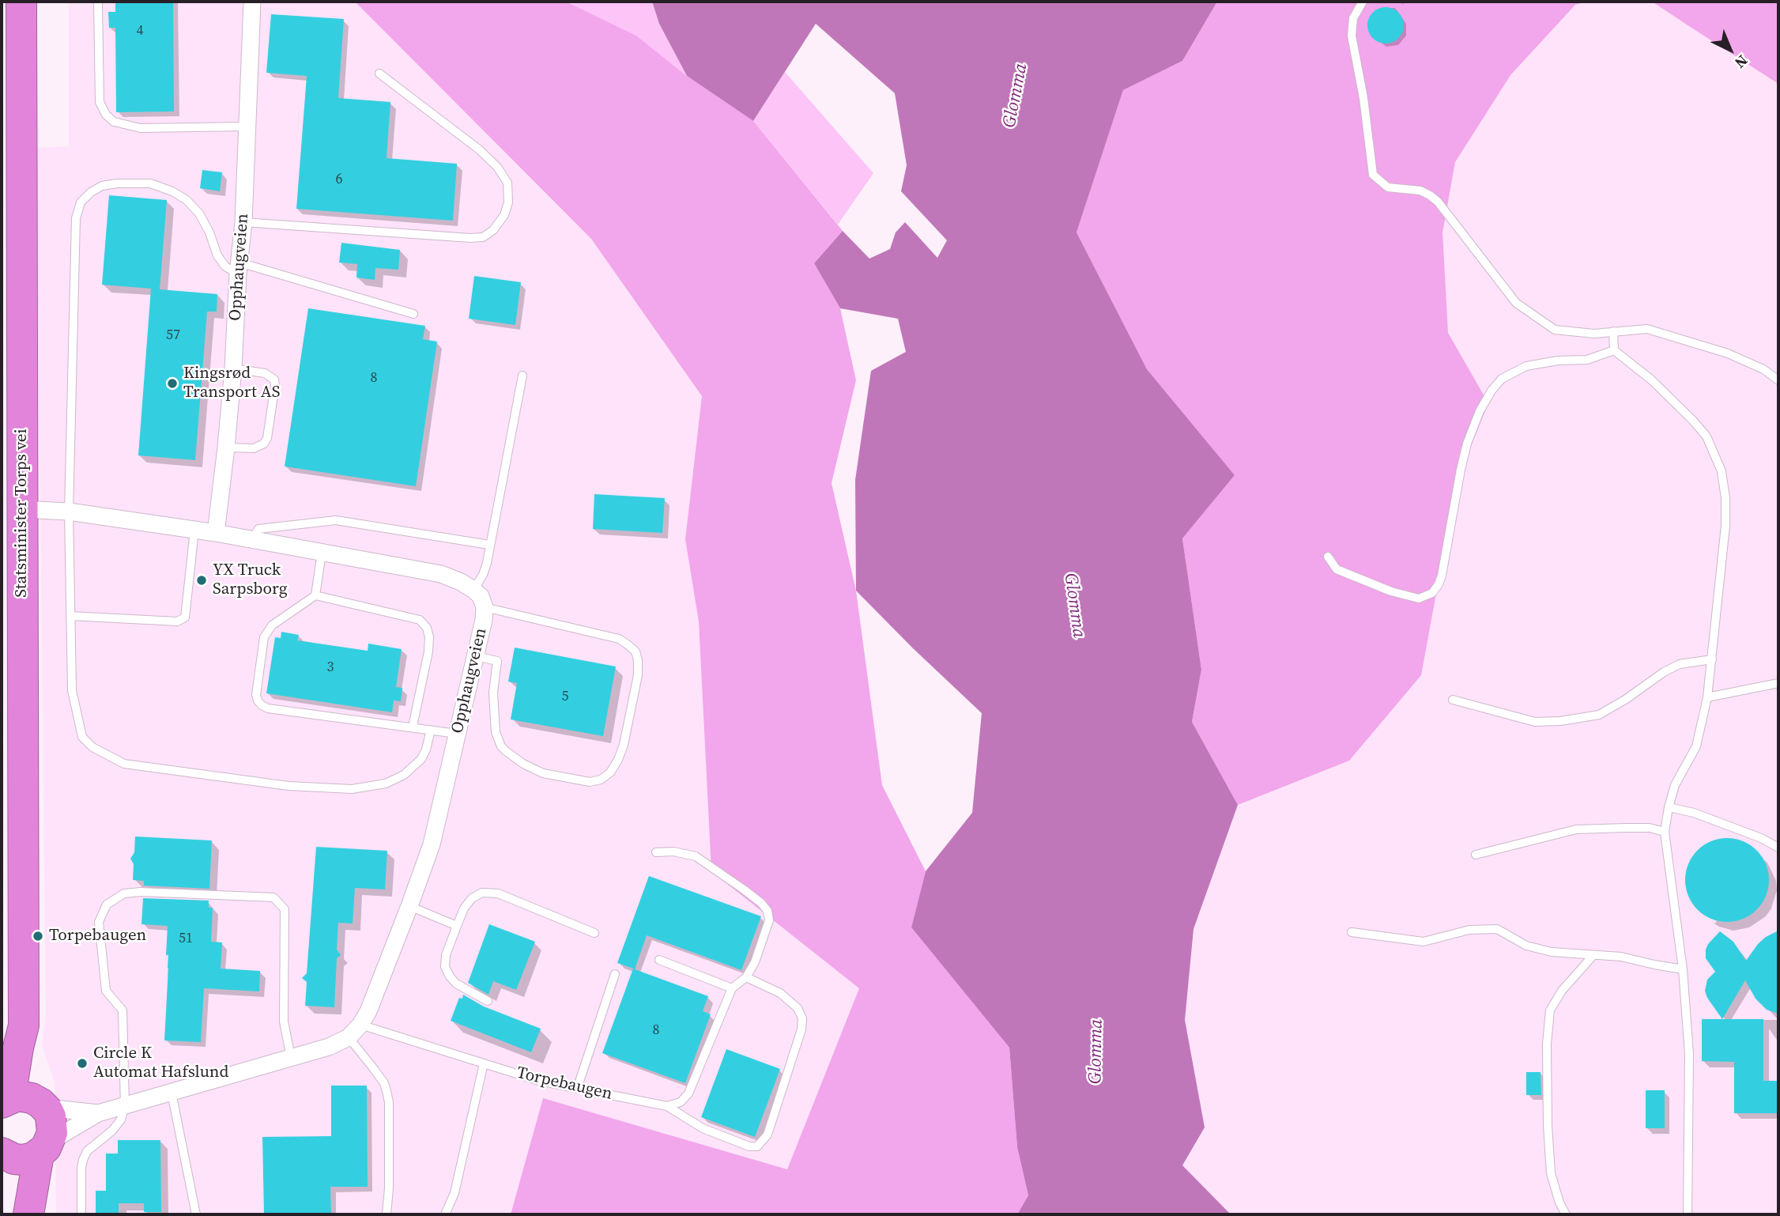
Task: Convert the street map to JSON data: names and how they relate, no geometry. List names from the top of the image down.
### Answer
{
  "streets": {
    "highway": ["Statsminister Torps vei"],
    "street": ["Opphaugveien"],
    "lane": ["Torpebaugen"]
  },
  "crossings": [
    ["Opphaugveien", "Torpebaugen"]
  ],
  "water": ["Glomma"],
  "places": [
    "Kingsrød Transport AS",
    "YX Truck Sarpsborg",
    "Torpebaugen",
    "Circle K Automat Hafslund"
  ],
  "house_numbers": [
    "4",
    "6",
    "57",
    "8",
    "3",
    "5",
    "51",
    "8"
  ],
  "north": "bottom right"
}
